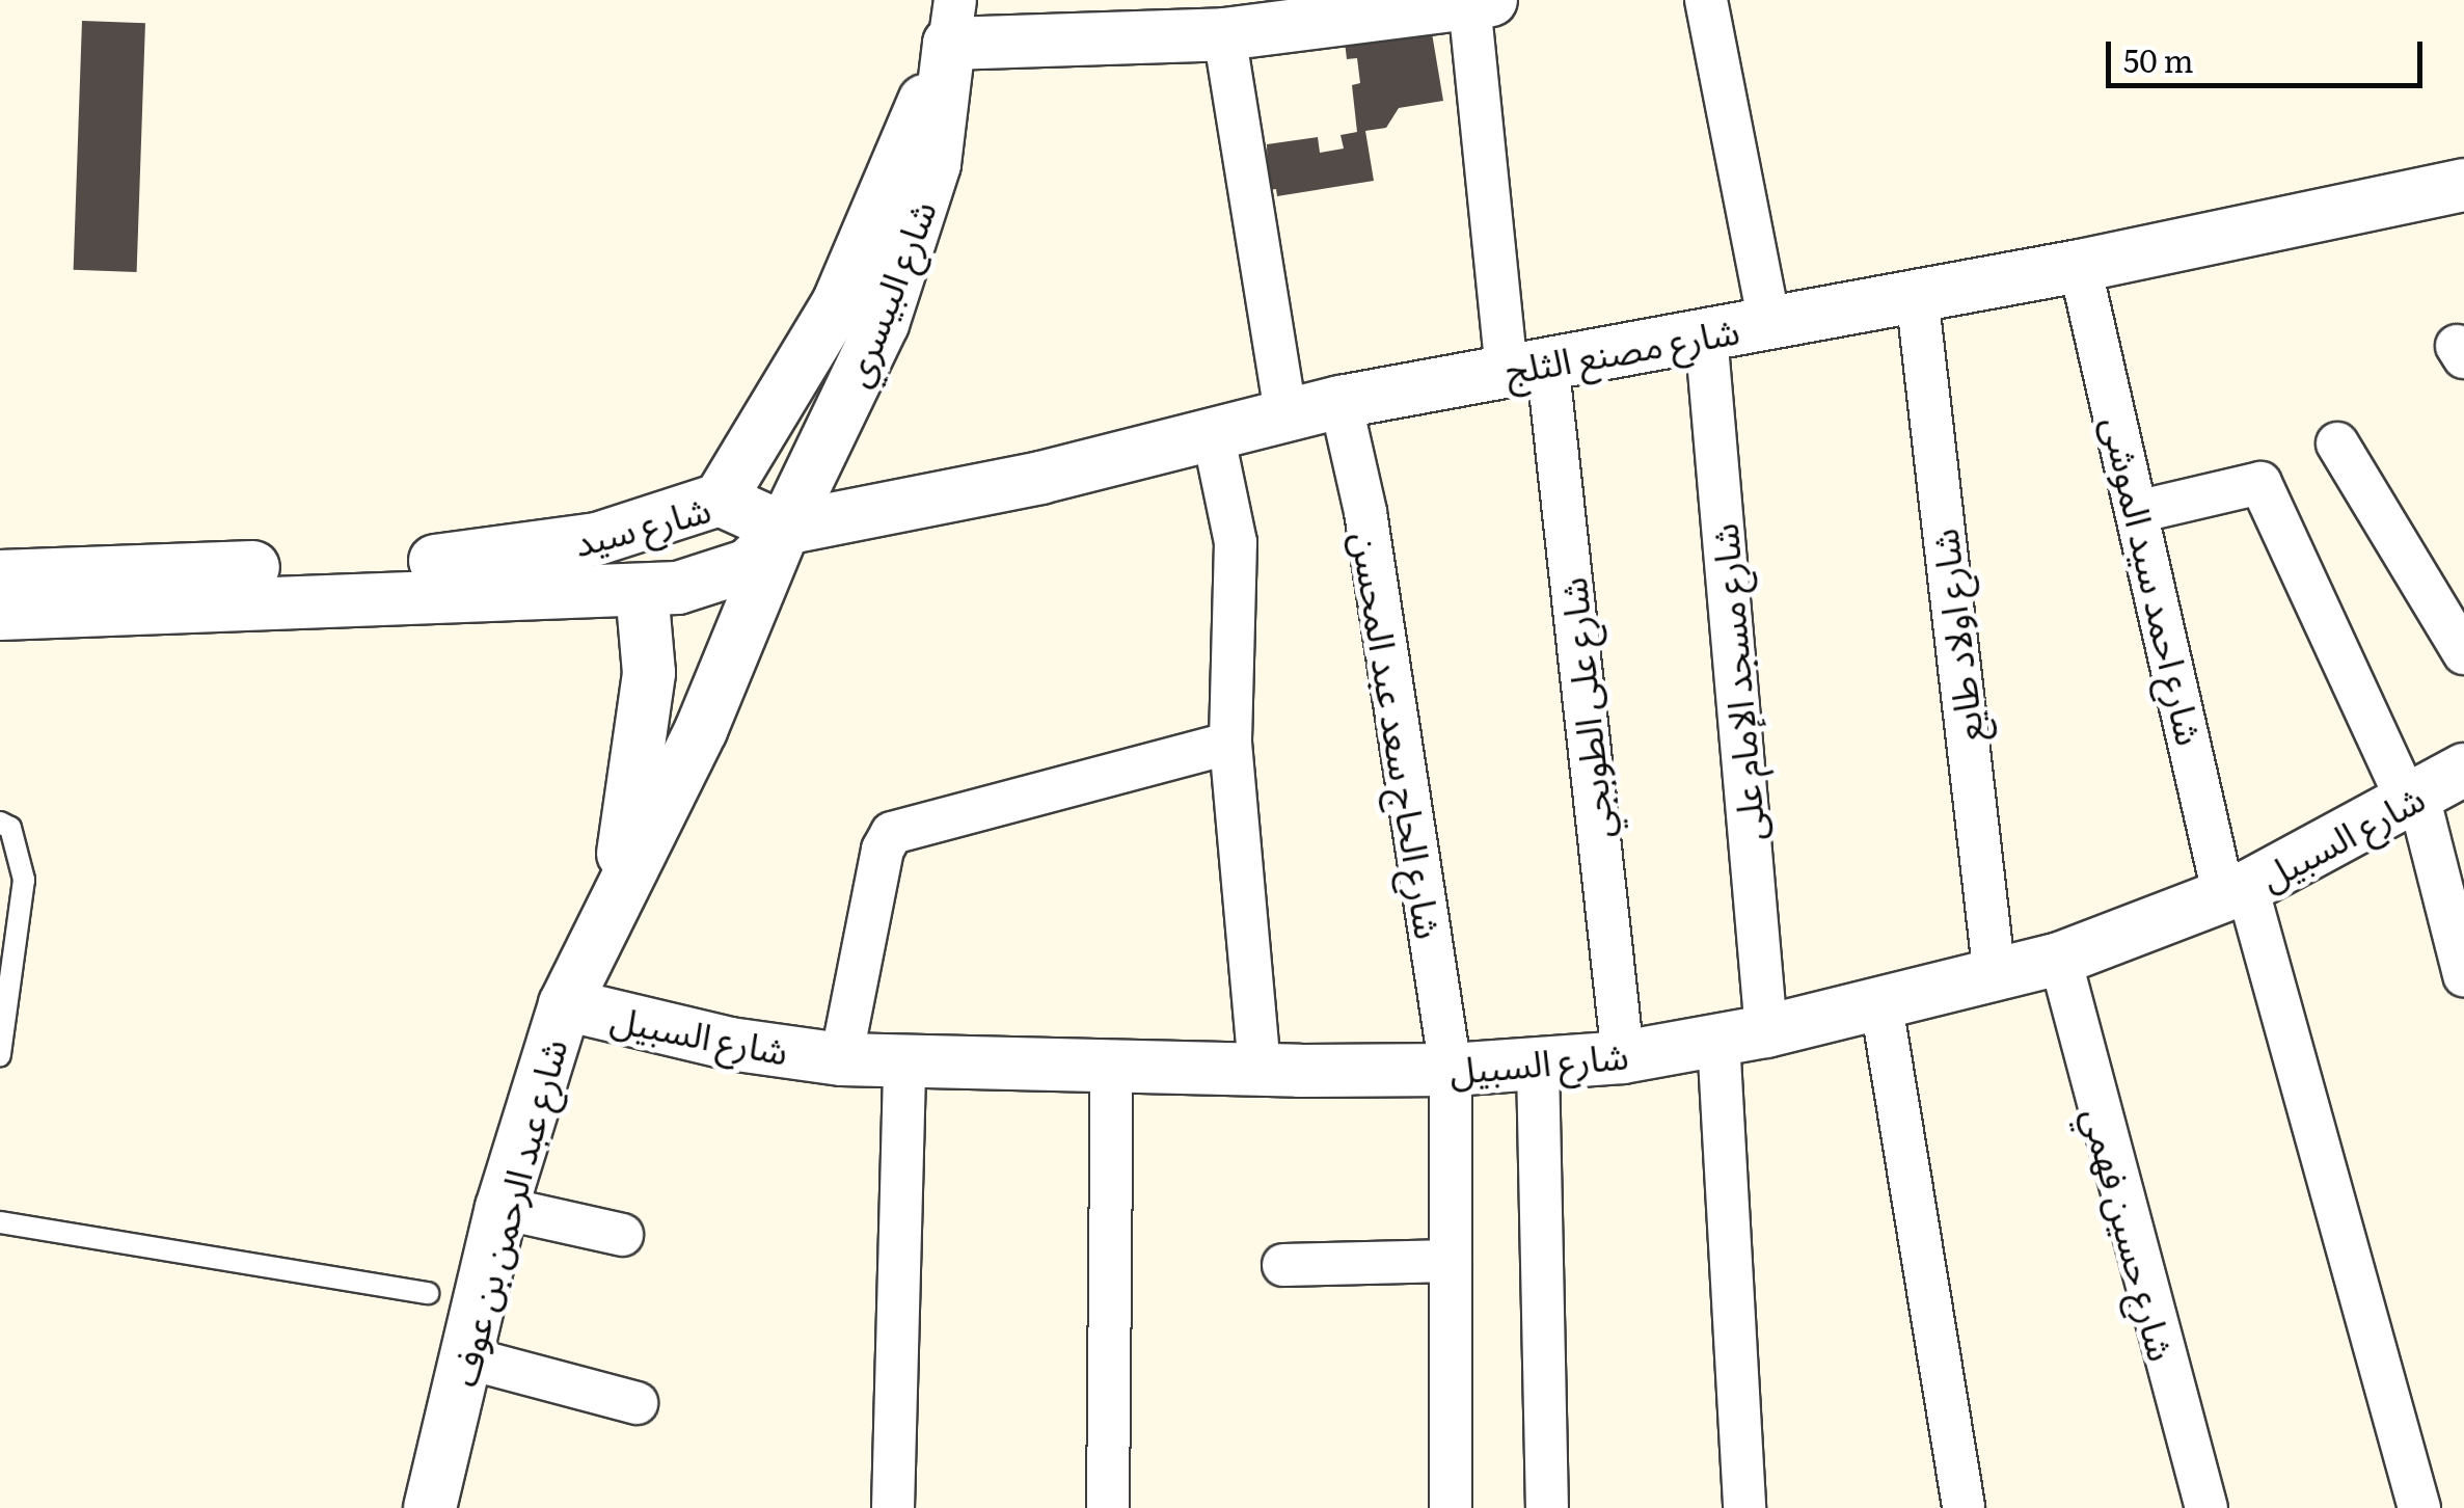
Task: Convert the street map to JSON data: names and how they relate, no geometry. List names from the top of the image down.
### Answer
{
  "streets": {
    "street": [
      "شارع البيسري",
      "شارع مصنع الثلج",
      "شارع سيد",
      "شارع احمد سيد الموشى",
      "شارع اولاد طايع",
      "شارع مسجد الإمام على",
      "شارع على الطوبجي",
      "شارع الحاج سعد عبد المحسن",
      "شارع السبيل",
      "شارع عبد الرحمن بن عوف",
      "شارع حسين فهمي"
    ]
  },
  "crossings": [
    ["شارع البيسري", "شارع مصنع الثلج"],
    ["شارع البيسري", "شارع سيد"],
    ["شارع البيسري", "شارع عبد الرحمن بن عوف"],
    ["شارع مصنع الثلج", "شارع سيد"],
    ["شارع مصنع الثلج", "شارع احمد سيد الموشى"],
    ["شارع مصنع الثلج", "شارع اولاد طايع"],
    ["شارع مصنع الثلج", "شارع مسجد الإمام على"],
    ["شارع مصنع الثلج", "شارع على الطوبجي"],
    ["شارع مصنع الثلج", "شارع الحاج سعد عبد المحسن"],
    ["شارع مصنع الثلج", "شارع عبد الرحمن بن عوف"],
    ["شارع سيد", "شارع عبد الرحمن بن عوف"],
    ["شارع احمد سيد الموشى", "شارع السبيل"],
    ["شارع اولاد طايع", "شارع السبيل"],
    ["شارع مسجد الإمام على", "شارع السبيل"],
    ["شارع على الطوبجي", "شارع السبيل"],
    ["شارع الحاج سعد عبد المحسن", "شارع السبيل"],
    ["شارع السبيل", "شارع عبد الرحمن بن عوف"],
    ["شارع السبيل", "شارع حسين فهمي"]
  ],
  "scale_bar": "50 m"
}
